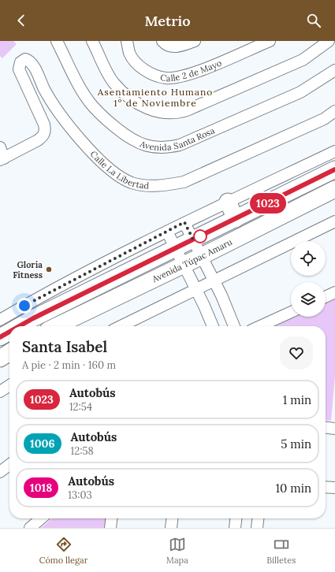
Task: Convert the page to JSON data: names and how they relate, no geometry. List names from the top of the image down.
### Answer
{
  "streets": {
    "highway": ["Avenida Túpac Amaru"],
    "street": ["Calle 2 de Mayo", "Avenida Santa Rosa", "Calle La Libertad"]
  },
  "districts": ["Asentamiento Humano 1º de Noviembre"],
  "places": ["Gloria Fitness"],
  "lines": ["bus line 1023"],
  "page": {
    "header": "Metrio",
    "on_map": "1023",
    "heading": ["Santa Isabel", "A pie · 2 min · 160 m"],
    "list": [
      {
        "mark": "1023",
        "name": "Autobús",
        "note": "12:54",
        "value": "1 min"
      },
      {
        "mark": "1006",
        "name": "Autobús",
        "note": "12:58",
        "value": "5 min"
      },
      {
        "mark": "1018",
        "name": "Autobús",
        "note": "13:03",
        "value": "10 min"
      }
    ],
    "tabs": ["Cómo llegar", "Mapa", "Billetes"]
  }
}
